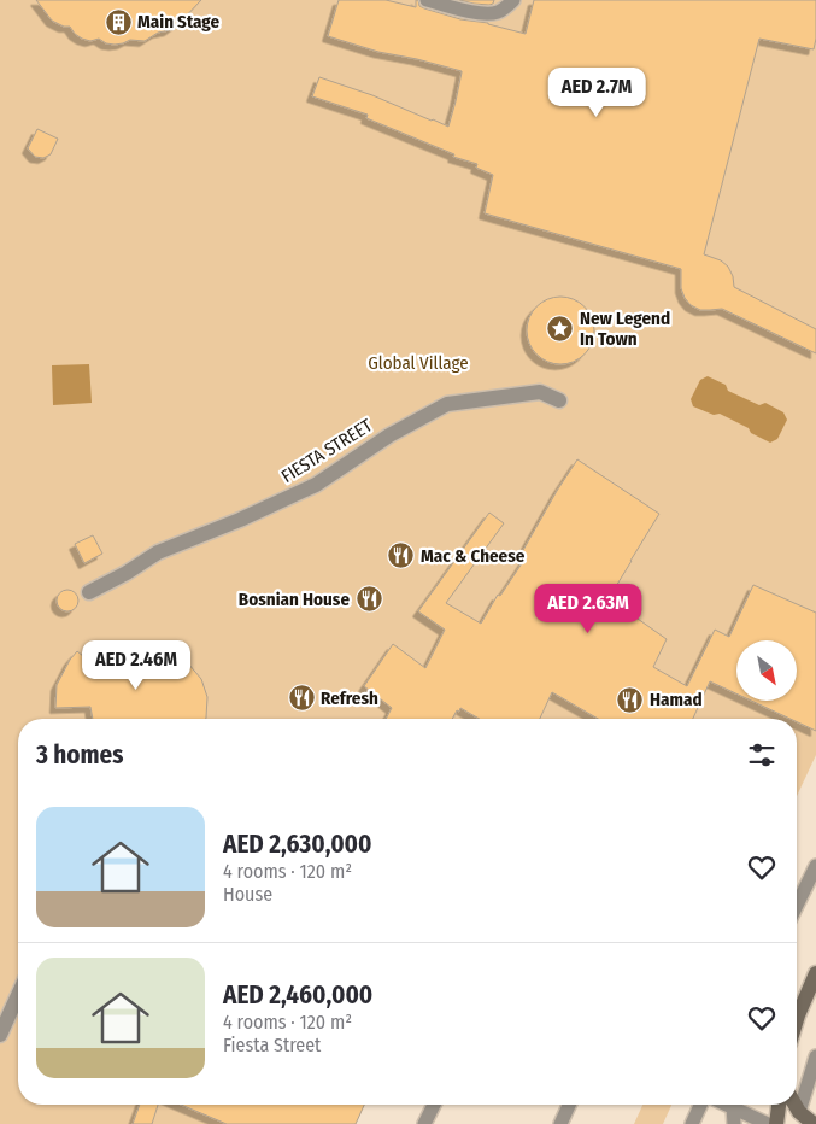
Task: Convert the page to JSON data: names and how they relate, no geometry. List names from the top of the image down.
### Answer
{
  "streets": {
    "street": ["FIESTA STREET"]
  },
  "parks": ["Global Village"],
  "places": {
    "building": ["Main Stage"],
    "place": ["New Legend In Town"],
    "restaurant": [
      "Mac & Cheese",
      "Bosnian House",
      "Refresh",
      "Hamad"
    ]
  },
  "north": "bottom right",
  "page": {
    "price": ["AED 2.7M", "AED 2.63M", "AED 2.46M"],
    "heading": "3 homes",
    "list": [
      {
        "name": "AED 2,630,000",
        "note": "4 rooms · 120 m² · House"
      },
      {
        "name": "AED 2,460,000",
        "note": "4 rooms · 120 m² · Fiesta Street"
      }
    ]
  }
}
